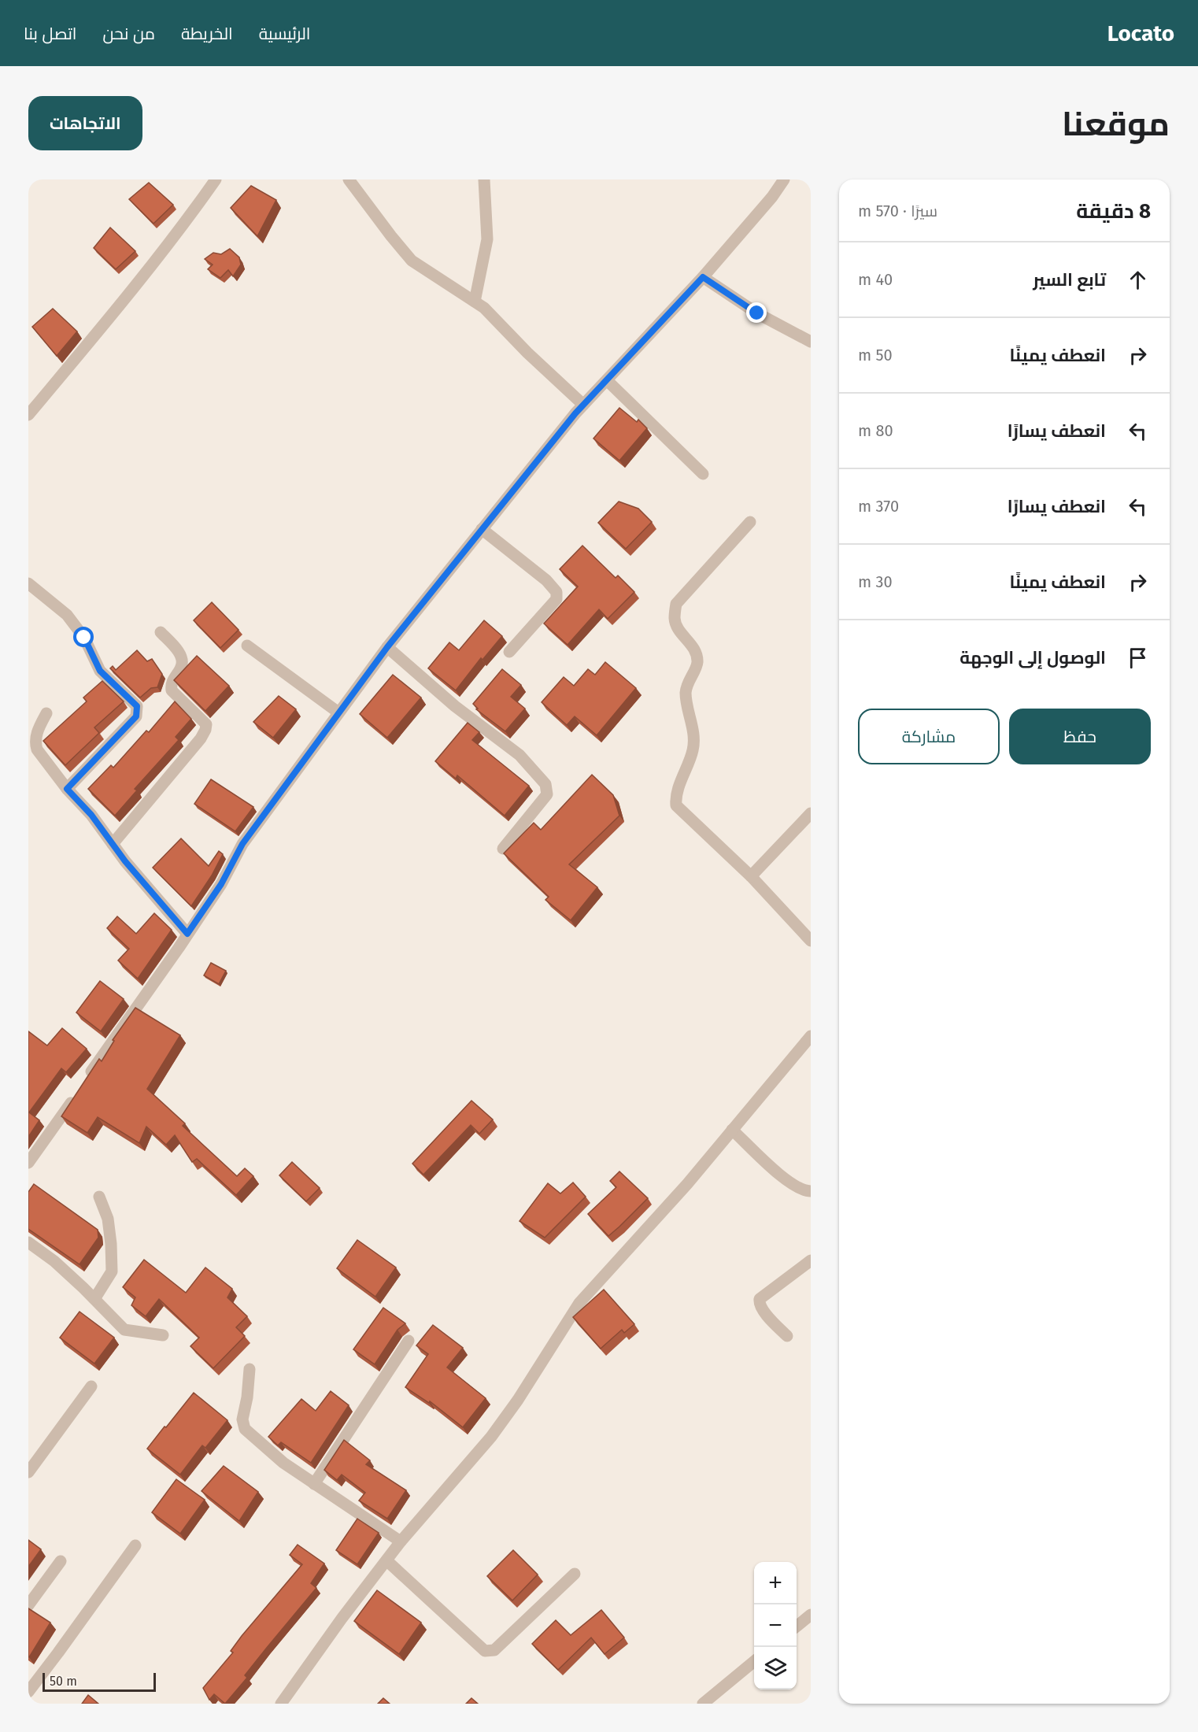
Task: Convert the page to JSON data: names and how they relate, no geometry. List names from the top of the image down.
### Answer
{
  "scale_bar": "50 m",
  "page": {
    "header": "Locato",
    "nav": [
      "الرئيسية",
      "الخريطة",
      "من نحن",
      "اتصل بنا"
    ],
    "title": "موقعنا",
    "buttons": [
      "الاتجاهات",
      ["حفظ", "مشاركة"]
    ],
    "heading": ["8 دقيقة", "سيرًا · 570 m"],
    "list": [
      ["تابع السير", "40 m"],
      ["انعطف يمينًا", "50 m"],
      ["انعطف يسارًا", "80 m"],
      ["انعطف يسارًا", "370 m"],
      ["انعطف يمينًا", "30 m"],
      "الوصول إلى الوجهة"
    ],
    "map_buttons": ["+", "−"],
    "scale": "50 m"
  }
}
